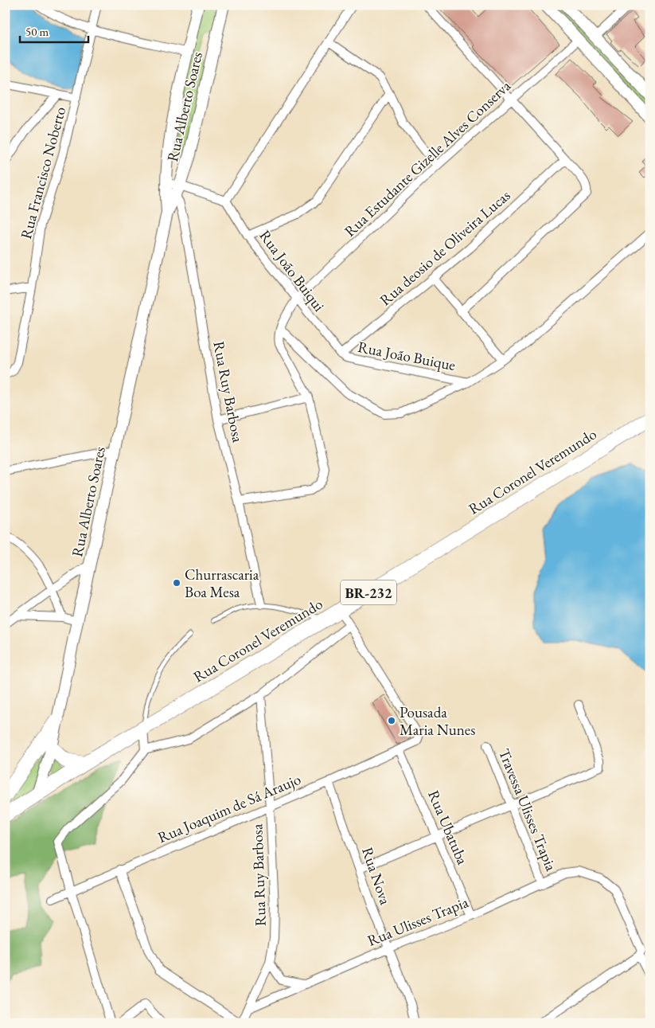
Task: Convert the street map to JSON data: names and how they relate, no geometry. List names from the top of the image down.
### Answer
{
  "streets": {
    "highway": ["Rua Coronel Veremundo", "BR-232"],
    "main road": ["Rua Alberto Soares"],
    "street": [
      "Rua Estudante Gizelle Alves Conserva",
      "Rua Francisco Noberto",
      "Rua deosio de Oliveira Lucas",
      "Rua João Buiqui",
      "Rua João Buique",
      "Rua Ruy Barbosa",
      "Rua Joaquim de Sá Araujo",
      "Travessa Ulisses Trapia",
      "Rua Ubatuba",
      "Rua Nova",
      "Rua Ulisses Trapia"
    ]
  },
  "crossings": [
    ["Rua Alberto Soares", "Rua Ruy Barbosa"],
    ["Rua Alberto Soares", "Rua Coronel Veremundo"],
    ["Rua Estudante Gizelle Alves Conserva", "Rua João Buiqui"],
    ["Rua Estudante Gizelle Alves Conserva", "Rua João Buique"],
    ["Rua deosio de Oliveira Lucas", "Rua João Buiqui"],
    ["Rua deosio de Oliveira Lucas", "Rua João Buique"],
    ["Rua João Buiqui", "Rua João Buique"],
    ["Rua Ruy Barbosa", "Rua Joaquim de Sá Araujo"],
    ["Rua Ruy Barbosa", "Rua Ulisses Trapia"],
    ["Rua Joaquim de Sá Araujo", "Rua Ubatuba"],
    ["Rua Joaquim de Sá Araujo", "Rua Nova"],
    ["Travessa Ulisses Trapia", "Rua Ulisses Trapia"],
    ["Rua Ubatuba", "Rua Ulisses Trapia"],
    ["Rua Nova", "Rua Ulisses Trapia"]
  ],
  "places": ["Churrascaria Boa Mesa", "Pousada Maria Nunes"],
  "scale_bar": "50 m"
}
